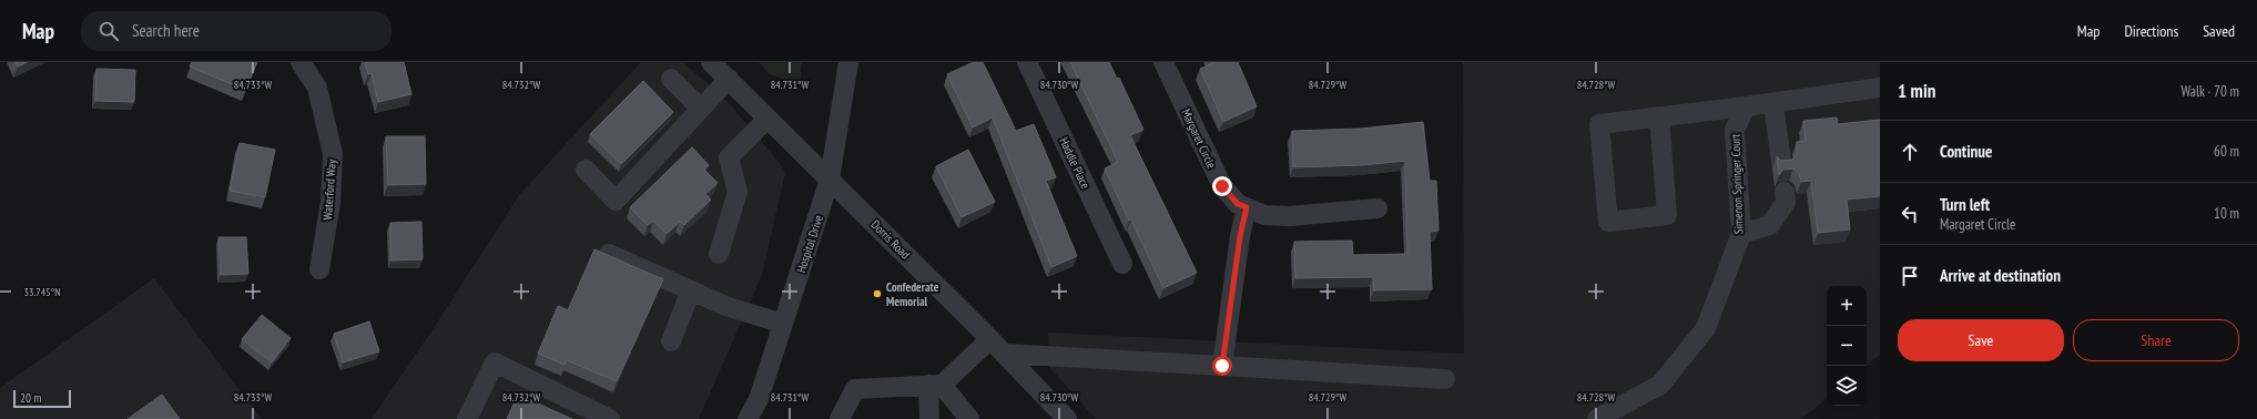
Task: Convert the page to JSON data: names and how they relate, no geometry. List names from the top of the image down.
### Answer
{
  "streets": {
    "street": [
      "Margaret Circle",
      "Haddle Place",
      "Simenon Springer Court",
      "Waterford Way",
      "Dorris Road",
      "Hospital Drive"
    ]
  },
  "crossings": [
    ["Dorris Road", "Hospital Drive"]
  ],
  "places": ["Confederate Memorial"],
  "scale_bar": "20 m",
  "page": {
    "header": "Map",
    "search": "Search here",
    "nav": ["Map", "Directions", "Saved"],
    "heading": ["1 min", "Walk · 70 m"],
    "list": [
      ["Continue", "60 m"],
      ["Turn left", "Margaret Circle", "10 m"],
      "Arrive at destination"
    ],
    "map_buttons": ["+", "−"],
    "buttons": ["Save", "Share"],
    "scale": "20 m"
  },
  "coordinates": [
    "84.733°W",
    "84.732°W",
    "84.731°W",
    "84.730°W",
    "84.729°W",
    "84.728°W",
    "33.745°N"
  ]
}
